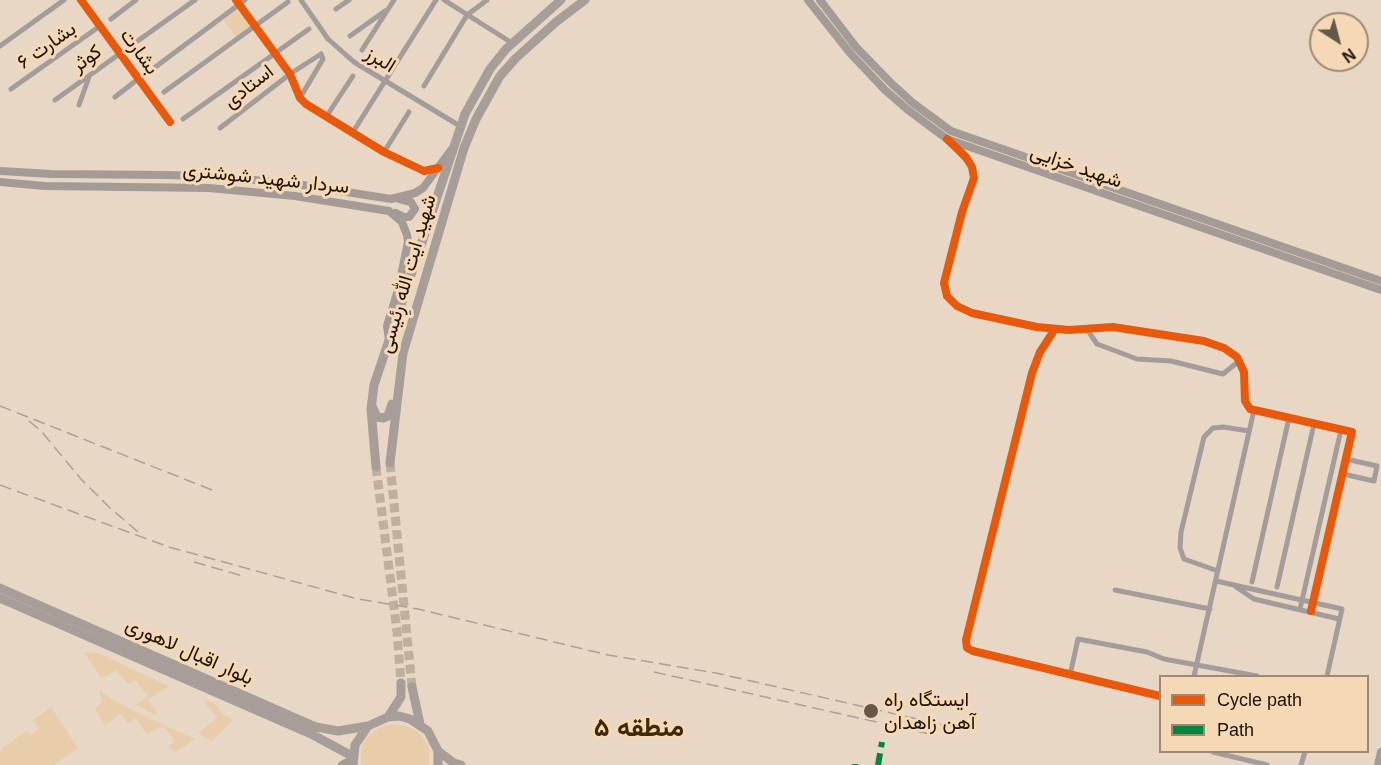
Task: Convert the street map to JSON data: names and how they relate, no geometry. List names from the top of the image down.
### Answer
{
  "streets": {
    "main road": [
      "شهید خزایی",
      "سردار شهید شوشتری",
      "شهید ایت الله رِئیسی",
      "بلوار اقبال لاهوری"
    ],
    "street": [
      "بشارت ۶",
      "بشارت",
      "کوثر",
      "البرز",
      "استادی"
    ]
  },
  "crossings": [
    ["بشارت ۶", "بشارت"],
    ["بشارت", "کوثر"],
    ["البرز", "شهید ایت الله رِئیسی"],
    ["سردار شهید شوشتری", "شهید ایت الله رِئیسی"]
  ],
  "districts": ["منطقه ۵"],
  "places": ["ایستگاه راه آهن زاهدان"],
  "legend": ["Cycle path", "Path"],
  "north": "bottom right"
}
